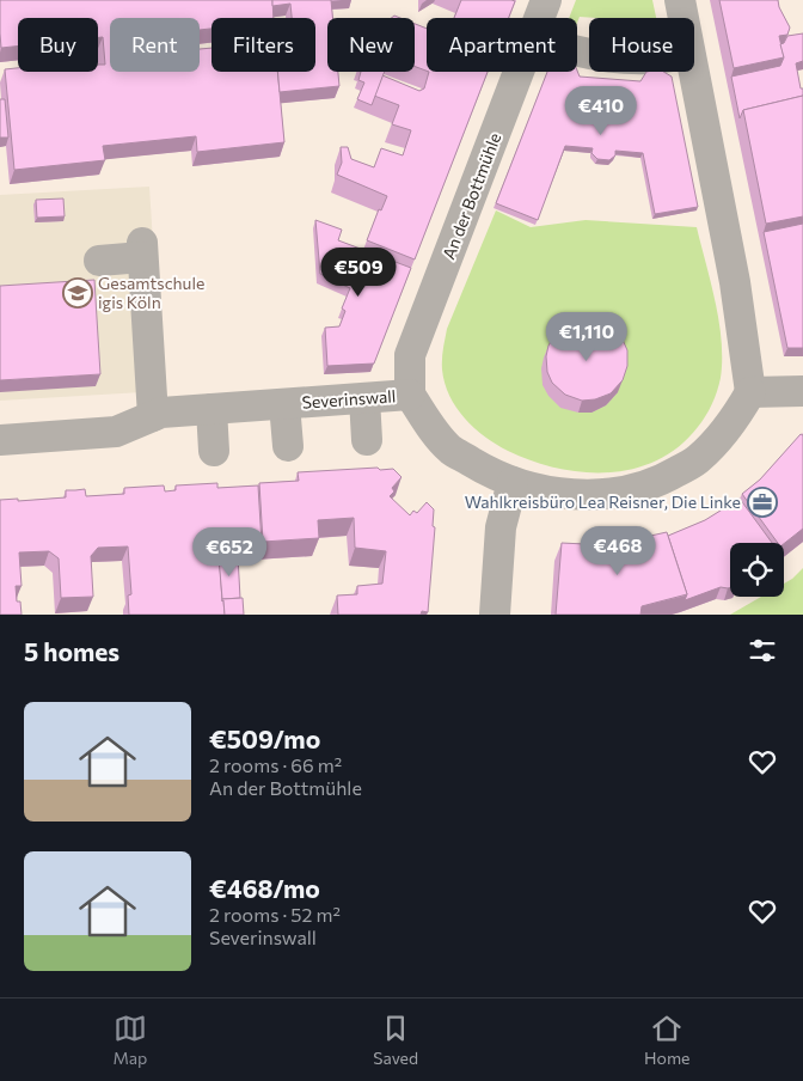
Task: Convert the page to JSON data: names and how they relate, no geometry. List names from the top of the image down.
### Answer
{
  "streets": {
    "street": ["An der Bottmühle", "Severinswall"]
  },
  "crossings": [
    ["An der Bottmühle", "Severinswall"]
  ],
  "places": {
    "school or university": ["Gesamtschule igis Köln"],
    "office": ["Wahlkreisbüro Lea Reisner, Die Linke"]
  },
  "page": {
    "chip": [
      "Buy",
      "Rent",
      "Filters",
      "New",
      "Apartment",
      "House"
    ],
    "price": [
      "€410",
      "€509",
      "€1,110",
      "€468",
      "€652"
    ],
    "heading": "5 homes",
    "list": [
      {
        "name": "€509/mo",
        "note": "2 rooms · 66 m² · An der Bottmühle"
      },
      {
        "name": "€468/mo",
        "note": "2 rooms · 52 m² · Severinswall"
      }
    ],
    "tabs": ["Map", "Saved", "Home"]
  }
}
